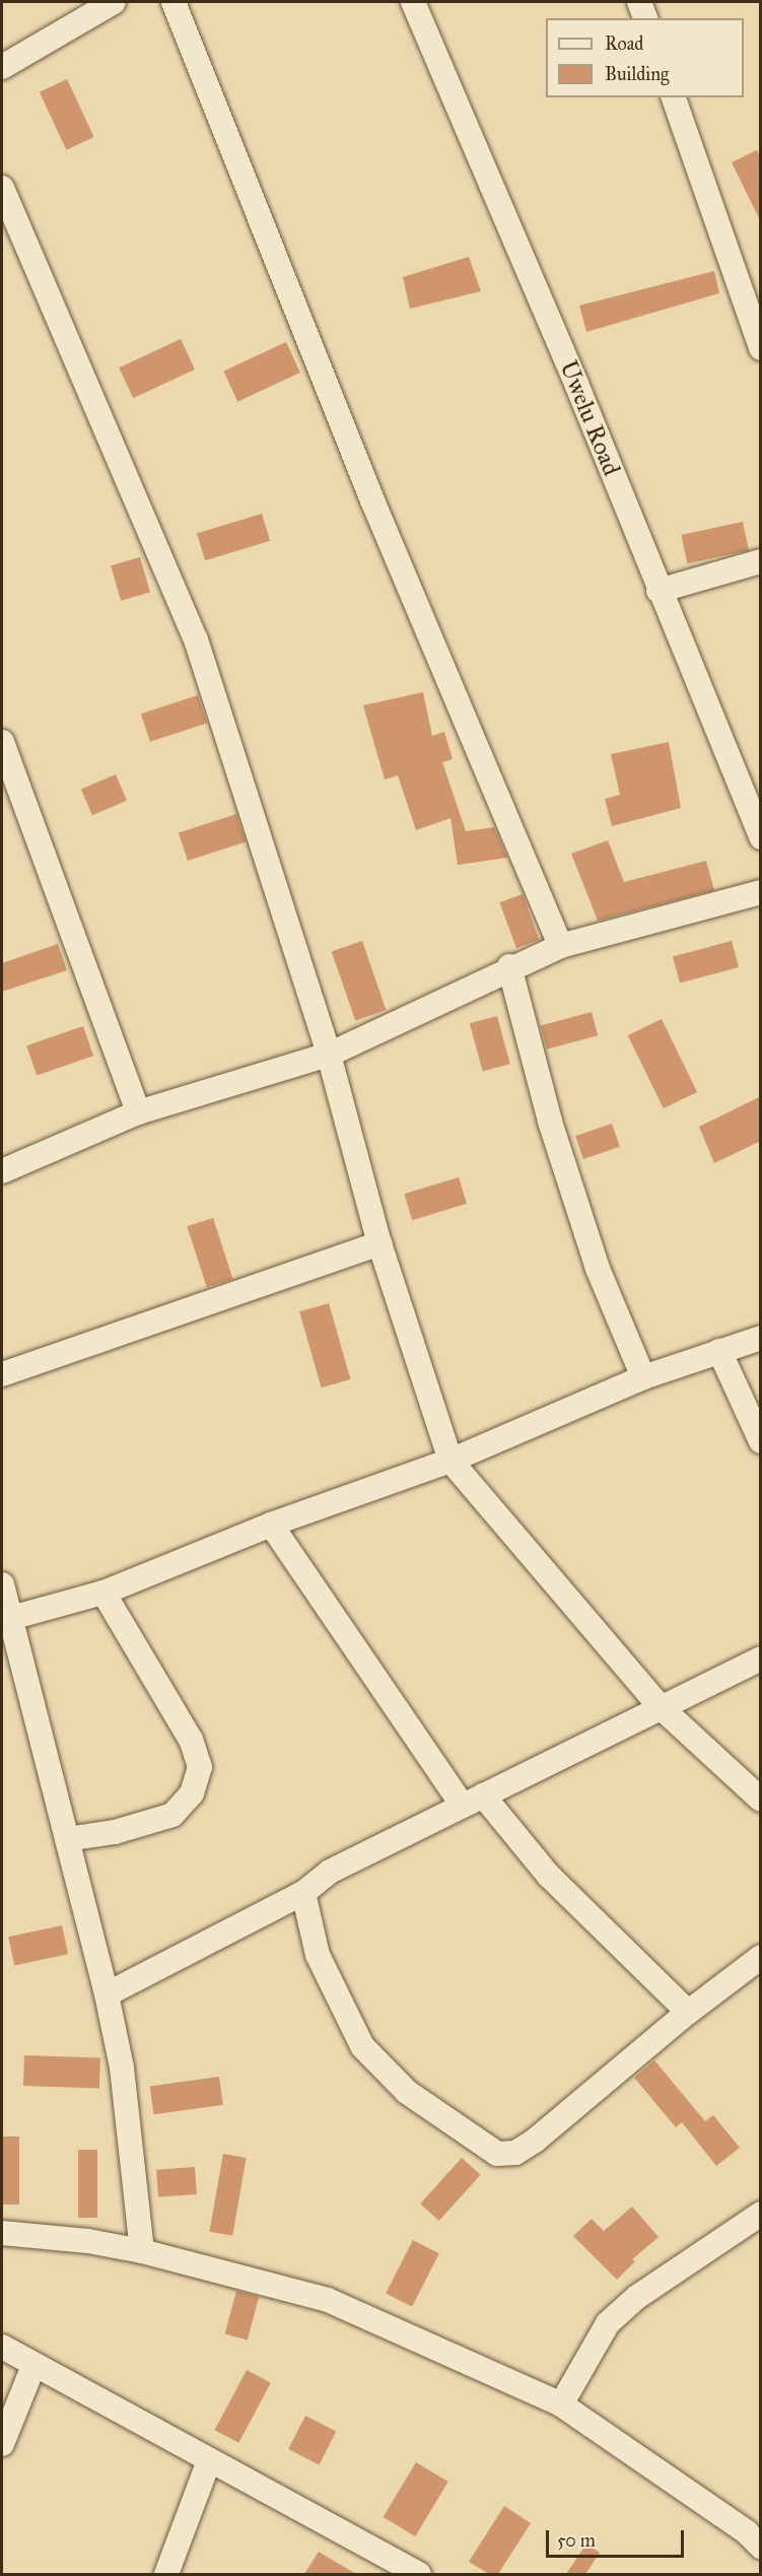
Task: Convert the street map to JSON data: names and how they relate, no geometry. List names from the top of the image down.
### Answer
{
  "streets": {
    "street": ["Uwelu Road"]
  },
  "legend": ["Road", "Building"],
  "scale_bar": "50 m"
}
